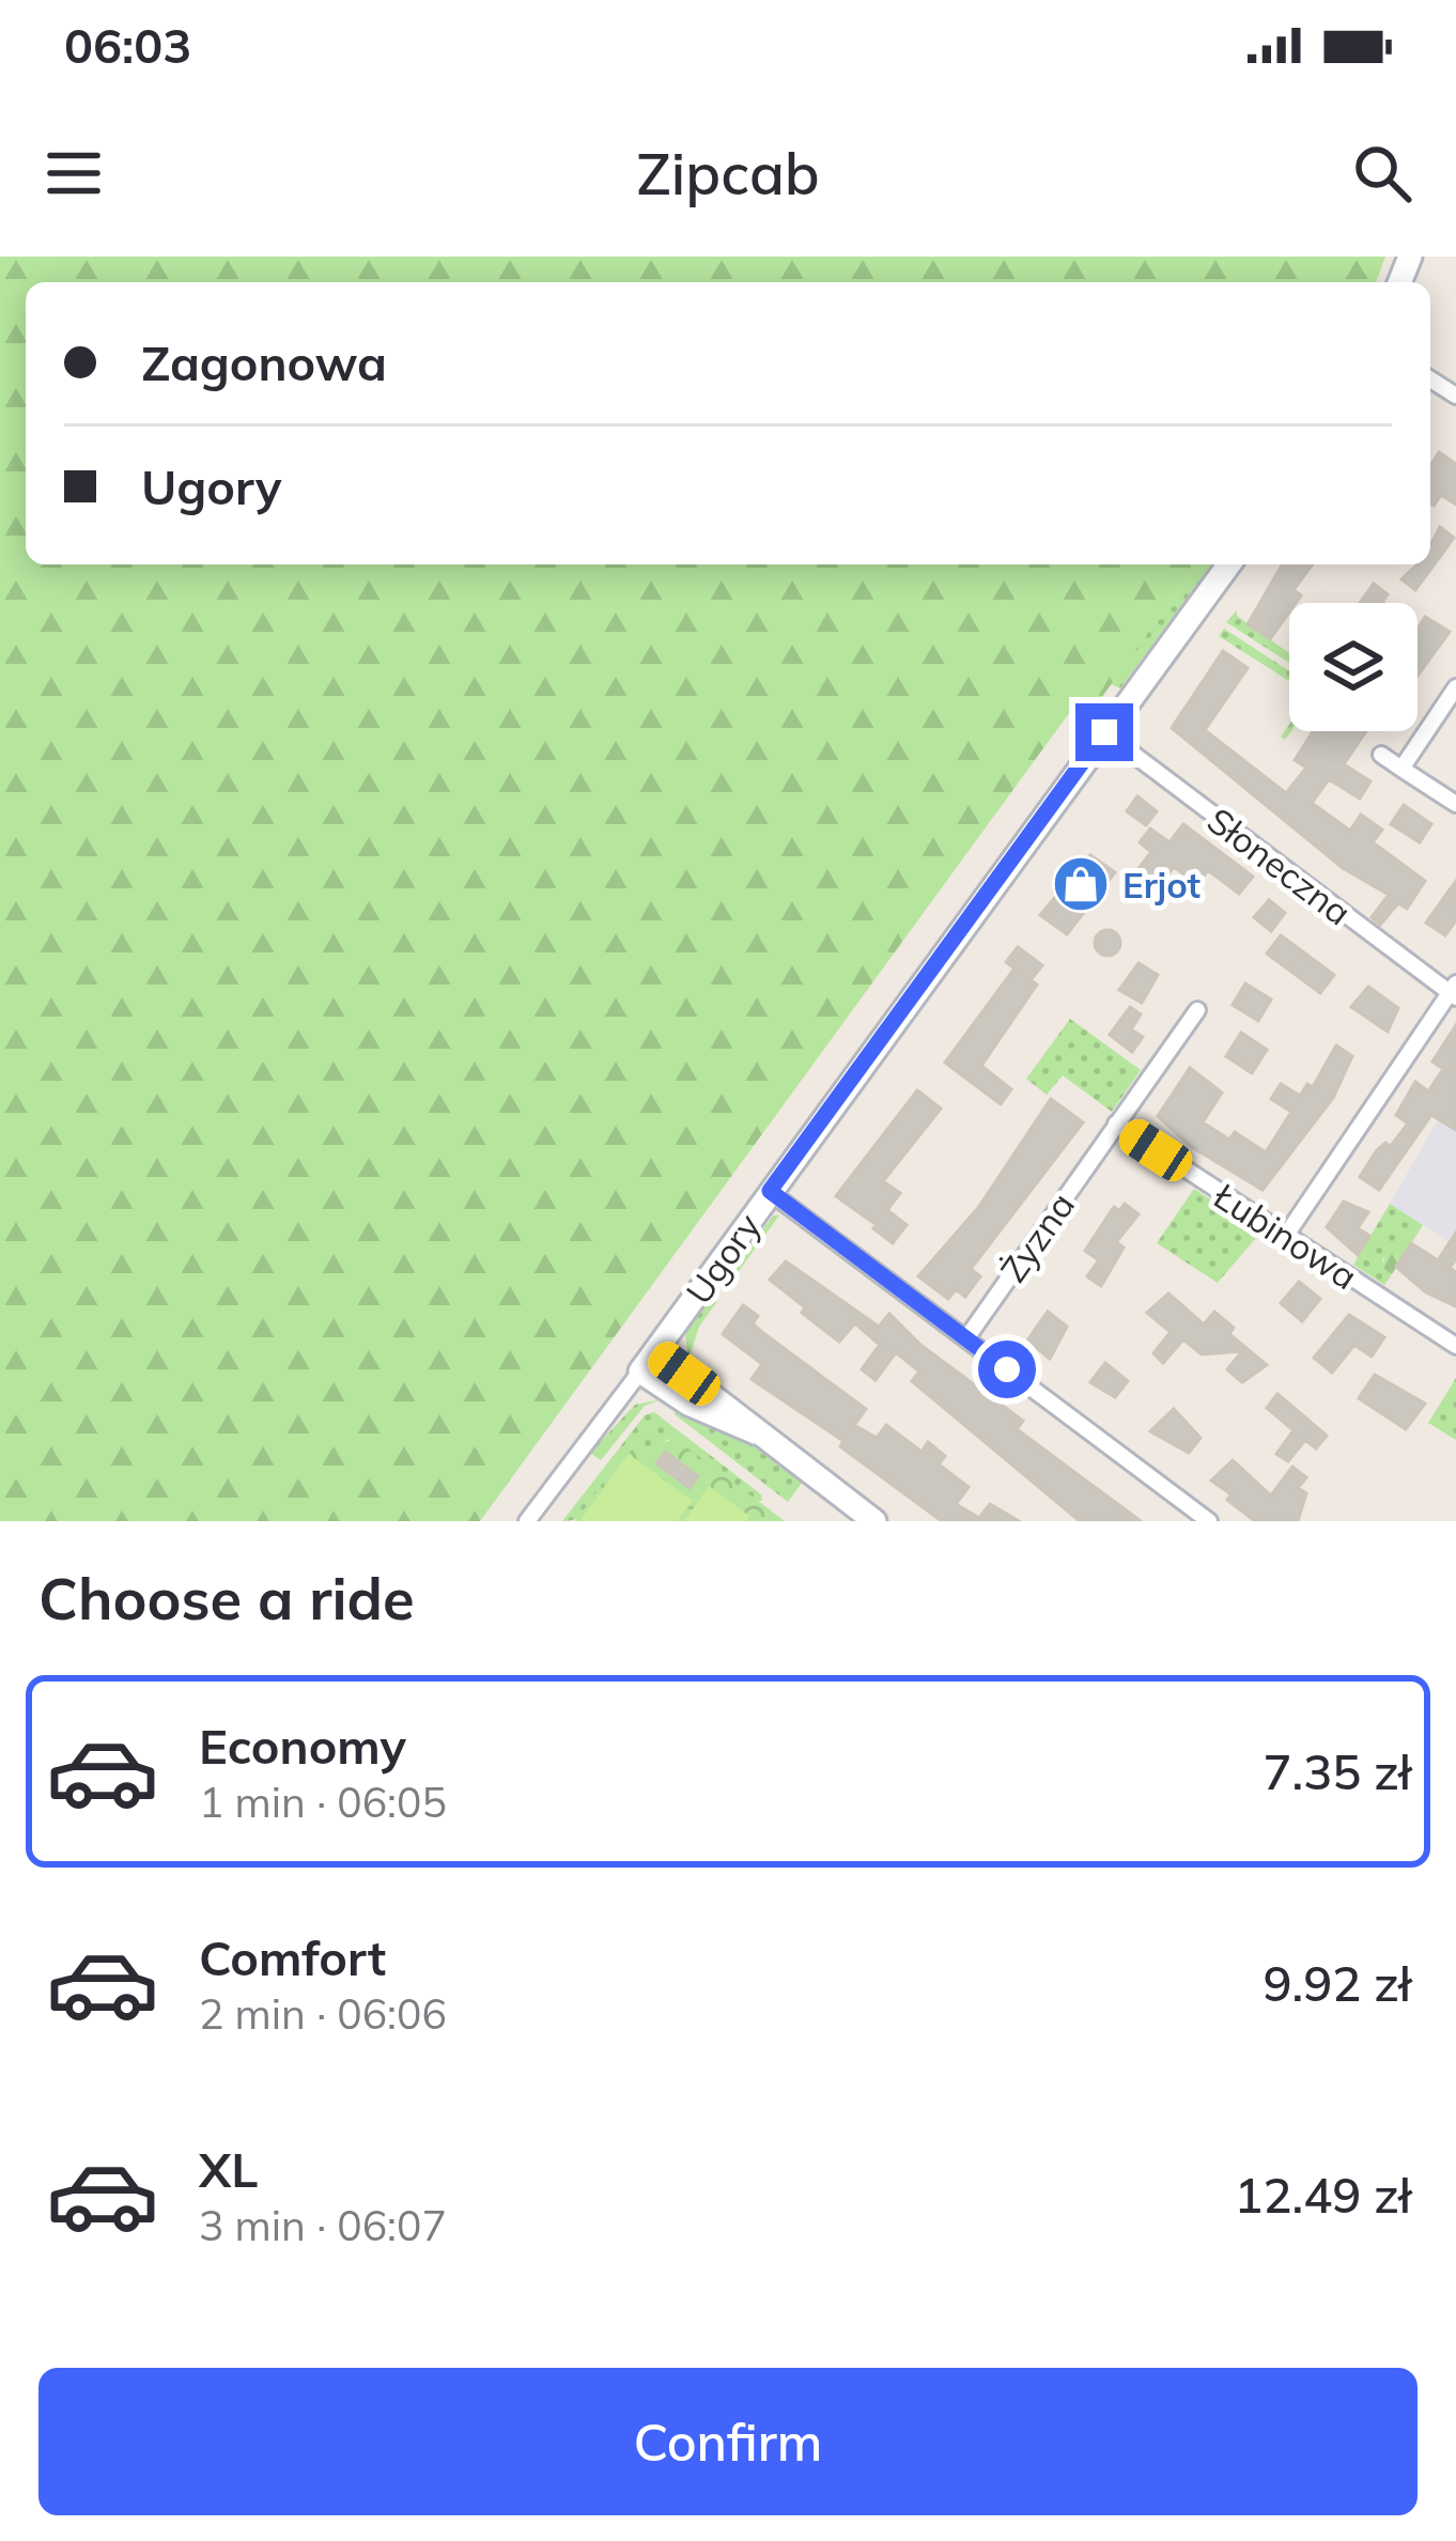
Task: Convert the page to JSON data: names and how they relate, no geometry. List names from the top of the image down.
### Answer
{
  "streets": {
    "street": [
      "Słoneczna",
      "Łubinowa",
      "Żyzna",
      "Ugory"
    ]
  },
  "crossings": [
    ["Słoneczna", "Ugory"],
    ["Łubinowa", "Żyzna"]
  ],
  "places": {
    "shop": ["Erjot"]
  },
  "page": {
    "status": "06:03",
    "header": "Zipcab",
    "banner": ["Zagonowa", "Ugory"],
    "heading": "Choose a ride",
    "list": [
      {
        "name": "Economy",
        "note": "1 min · 06:05",
        "value": "7.35 zł"
      },
      {
        "name": "Comfort",
        "note": "2 min · 06:06",
        "value": "9.92 zł"
      },
      {
        "name": "XL",
        "note": "3 min · 06:07",
        "value": "12.49 zł"
      }
    ],
    "buttons": "Confirm"
  }
}
